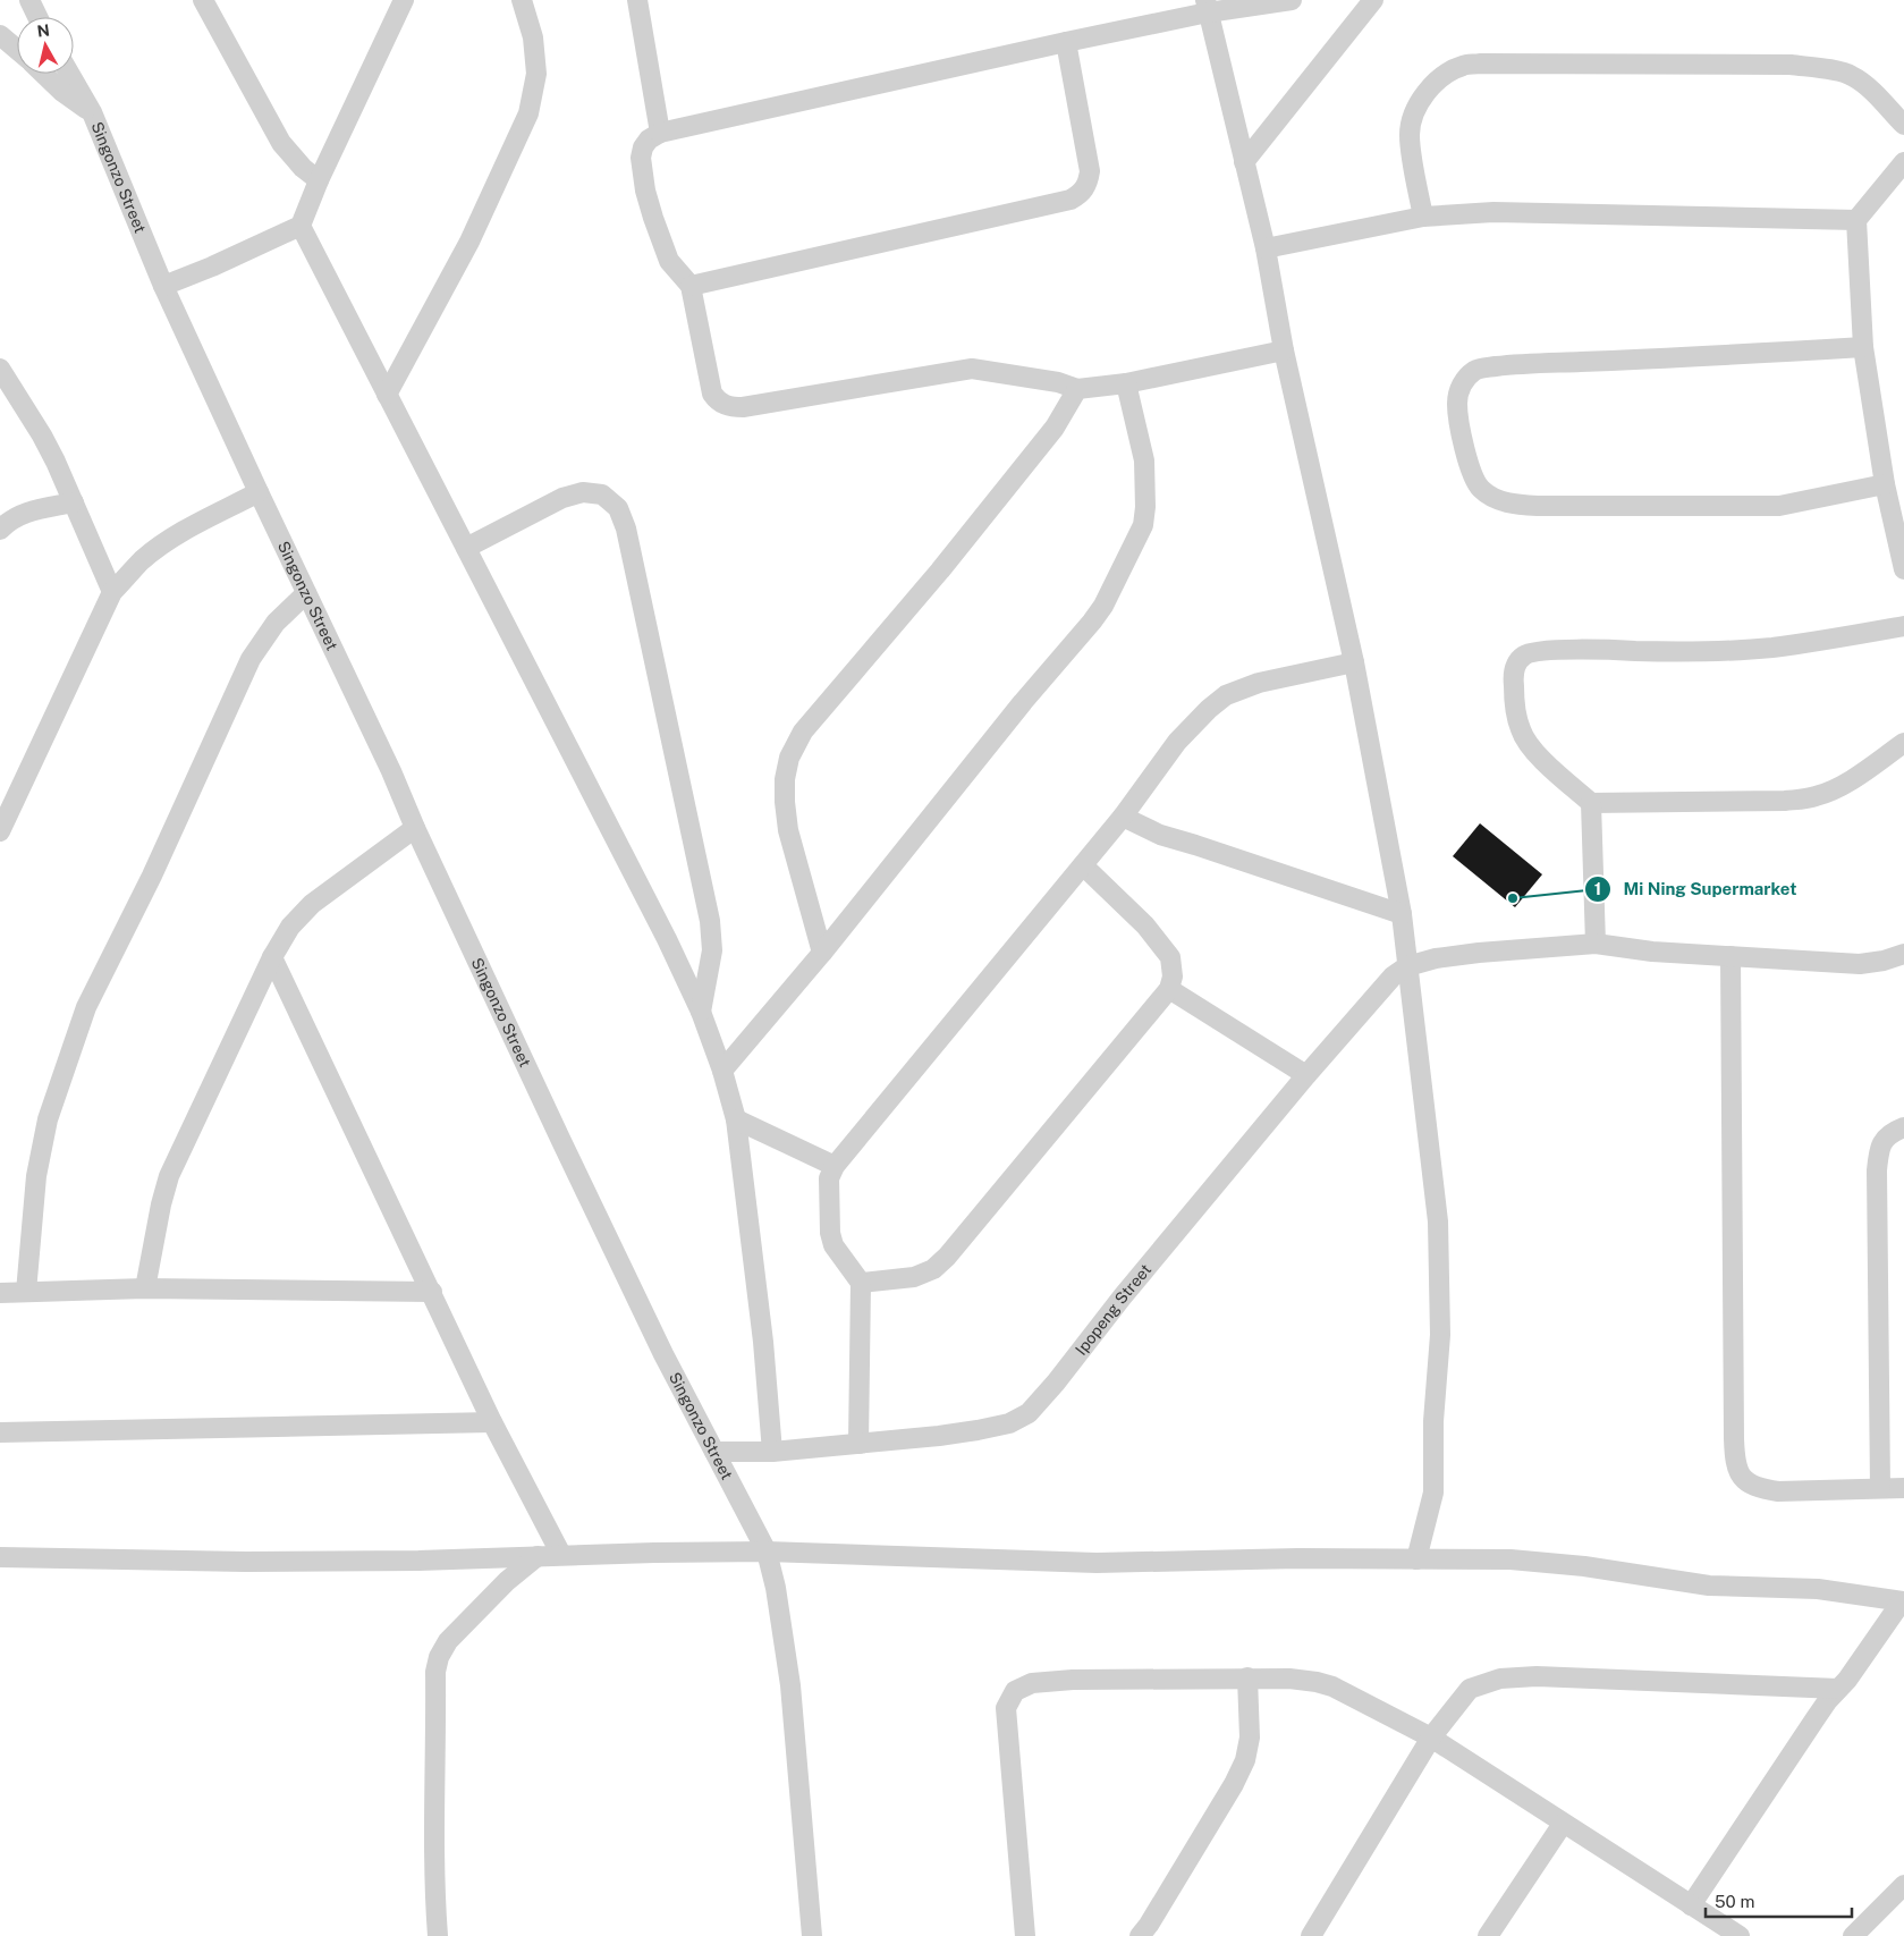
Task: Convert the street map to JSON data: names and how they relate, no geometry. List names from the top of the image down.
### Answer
{
  "streets": {
    "street": ["Singonzo Street", "Ipopeng Street"]
  },
  "crossings": [
    ["Singonzo Street", "Ipopeng Street"]
  ],
  "places": ["Mi Ning Supermarket"],
  "scale_bar": "50 m",
  "north": "top"
}
